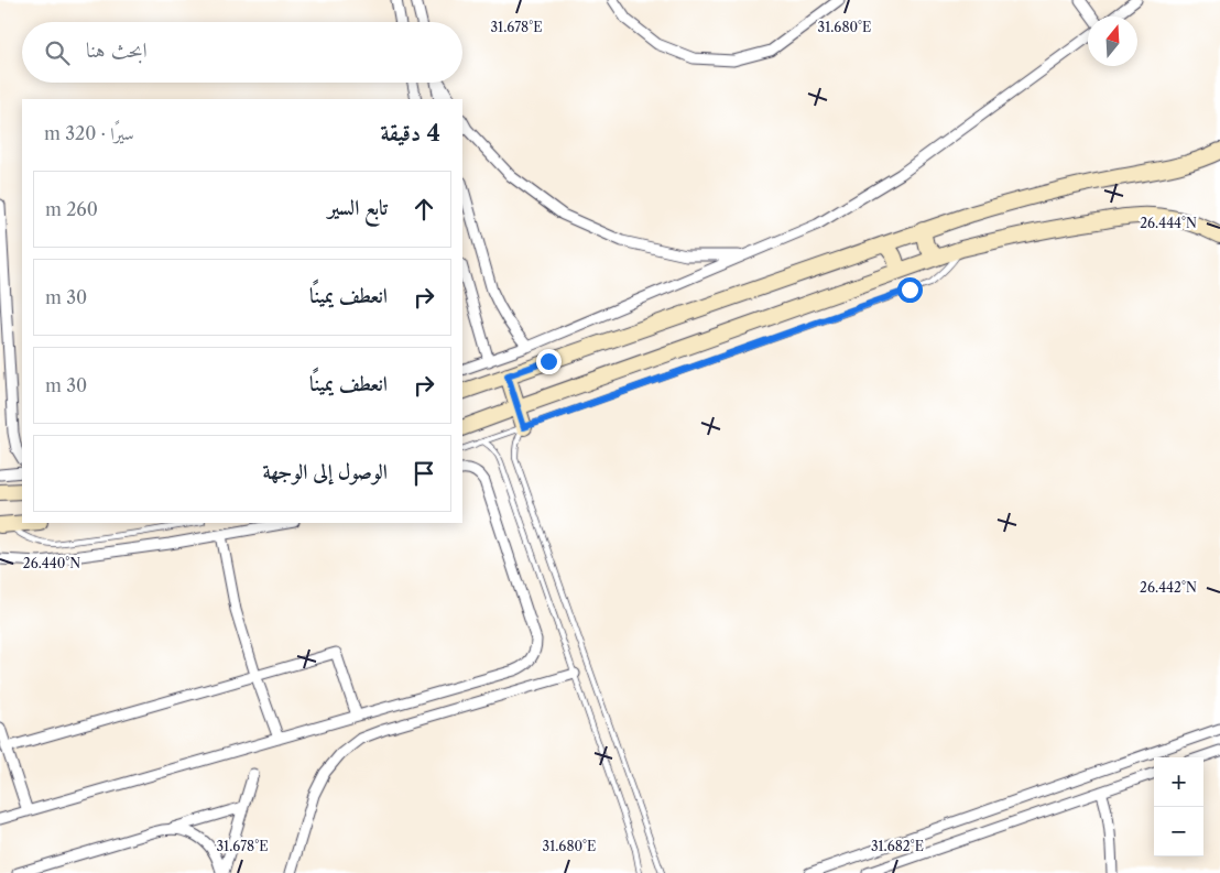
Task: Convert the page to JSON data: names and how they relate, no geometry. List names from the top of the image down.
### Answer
{
  "north": "top",
  "page": {
    "search": "ابحث هنا",
    "heading": ["4 دقيقة", "سيرًا · 320 m"],
    "list": [
      ["تابع السير", "260 m"],
      ["انعطف يمينًا", "30 m"],
      ["انعطف يمينًا", "30 m"],
      "الوصول إلى الوجهة"
    ],
    "map_buttons": ["+", "−"]
  },
  "coordinates": [
    "31.678°E",
    "31.680°E",
    "26.444°N",
    "26.440°N",
    "26.442°N",
    "31.682°E"
  ]
}
